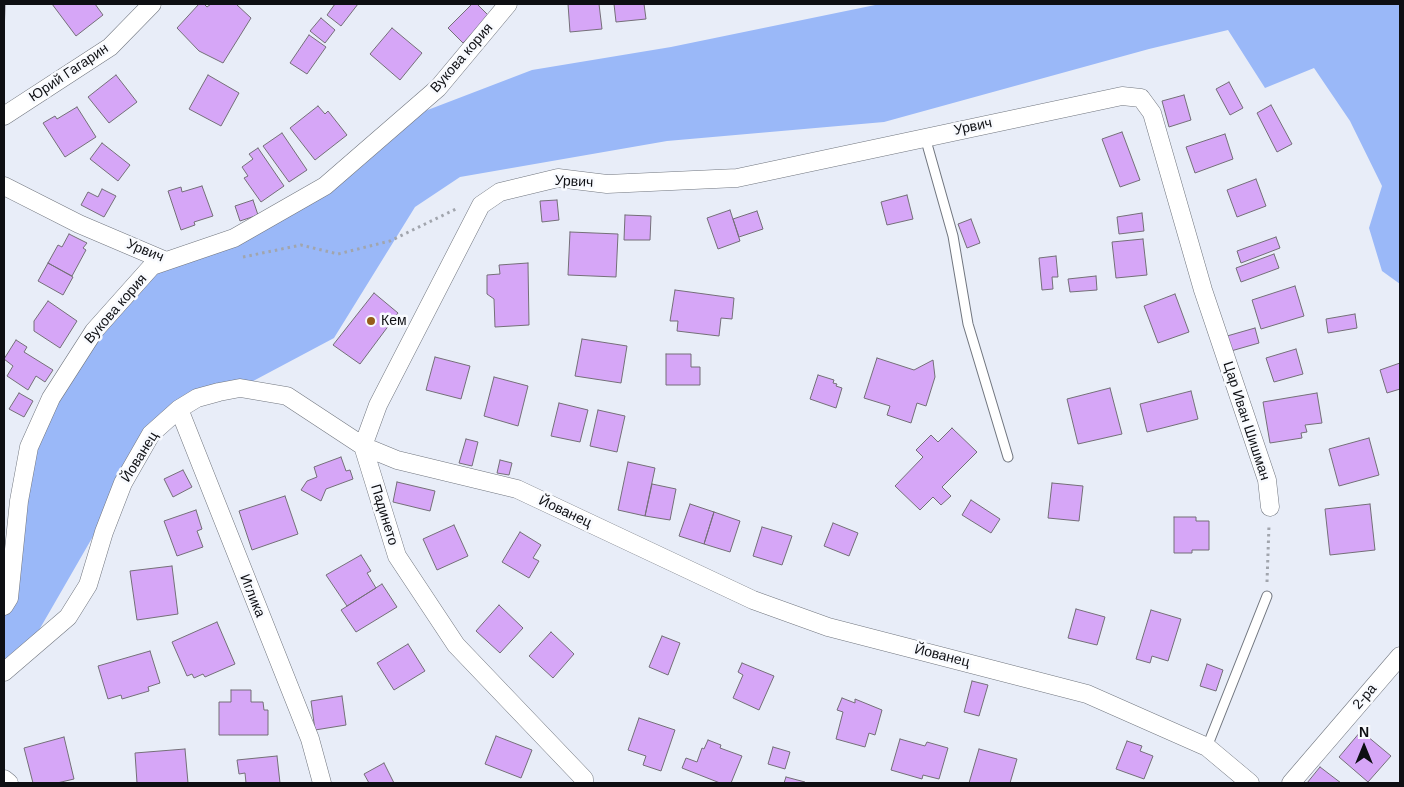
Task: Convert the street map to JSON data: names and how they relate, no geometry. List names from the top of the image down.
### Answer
{
  "streets": {
    "street": [
      "Вукова кория",
      "Юрий Гагарин",
      "Урвич",
      "Цар Иван Шишман",
      "Йованец",
      "Падинето",
      "Иглика",
      "2-ра"
    ]
  },
  "crossings": [
    ["Вукова кория", "Урвич"],
    ["Урвич", "Цар Иван Шишман"],
    ["Йованец", "Падинето"],
    ["Йованец", "Иглика"]
  ],
  "places": ["Кем"],
  "north": "top"
}
